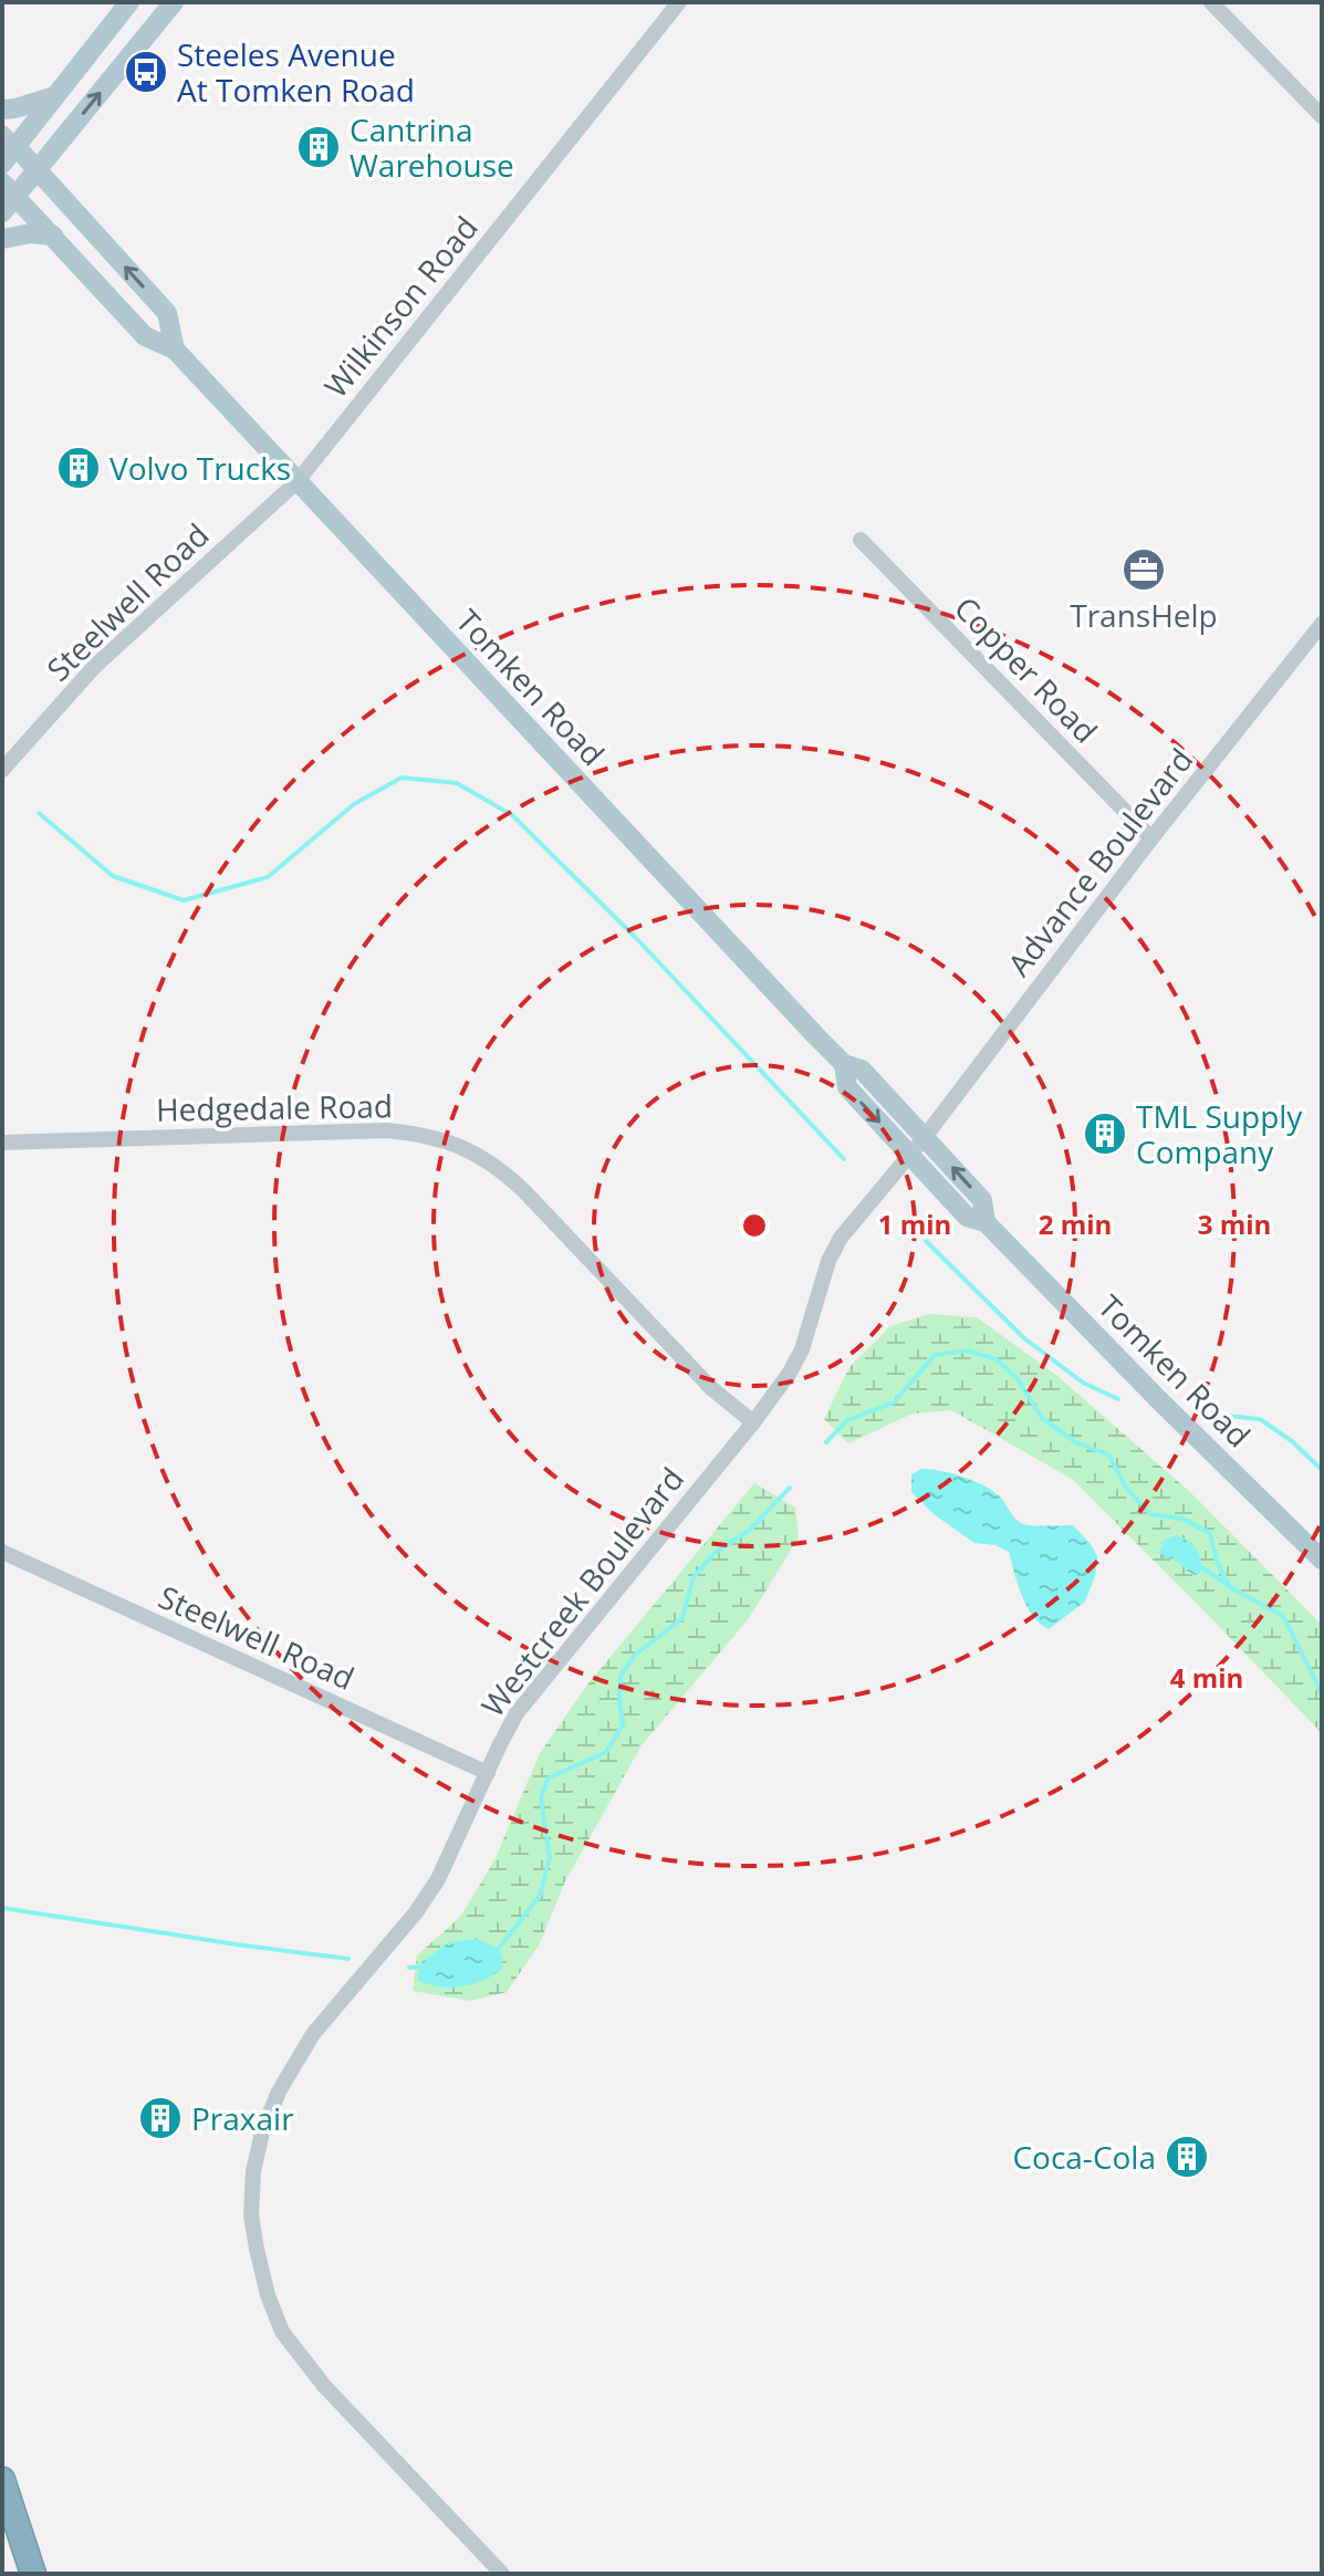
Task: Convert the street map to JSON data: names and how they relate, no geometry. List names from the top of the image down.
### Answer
{
  "streets": {
    "main road": ["Tomken Road"],
    "street": [
      "Wilkinson Road",
      "Steelwell Road",
      "Copper Road",
      "Advance Boulevard",
      "Hedgedale Road",
      "Westcreek Boulevard"
    ]
  },
  "crossings": [
    ["Wilkinson Road", "Steelwell Road"],
    ["Wilkinson Road", "Tomken Road"],
    ["Steelwell Road", "Tomken Road"],
    ["Steelwell Road", "Westcreek Boulevard"],
    ["Copper Road", "Advance Boulevard"],
    ["Tomken Road", "Advance Boulevard"],
    ["Tomken Road", "Westcreek Boulevard"],
    ["Advance Boulevard", "Westcreek Boulevard"],
    ["Hedgedale Road", "Westcreek Boulevard"]
  ],
  "places": {
    "bus stop": ["Steeles Avenue At Tomken Road"],
    "building": [
      "Cantrina Warehouse",
      "Volvo Trucks",
      "TML Supply Company",
      "Praxair",
      "Coca-Cola"
    ],
    "office": ["TransHelp"]
  },
  "rings": [
    "1 min",
    "2 min",
    "3 min",
    "4 min"
  ]
}
